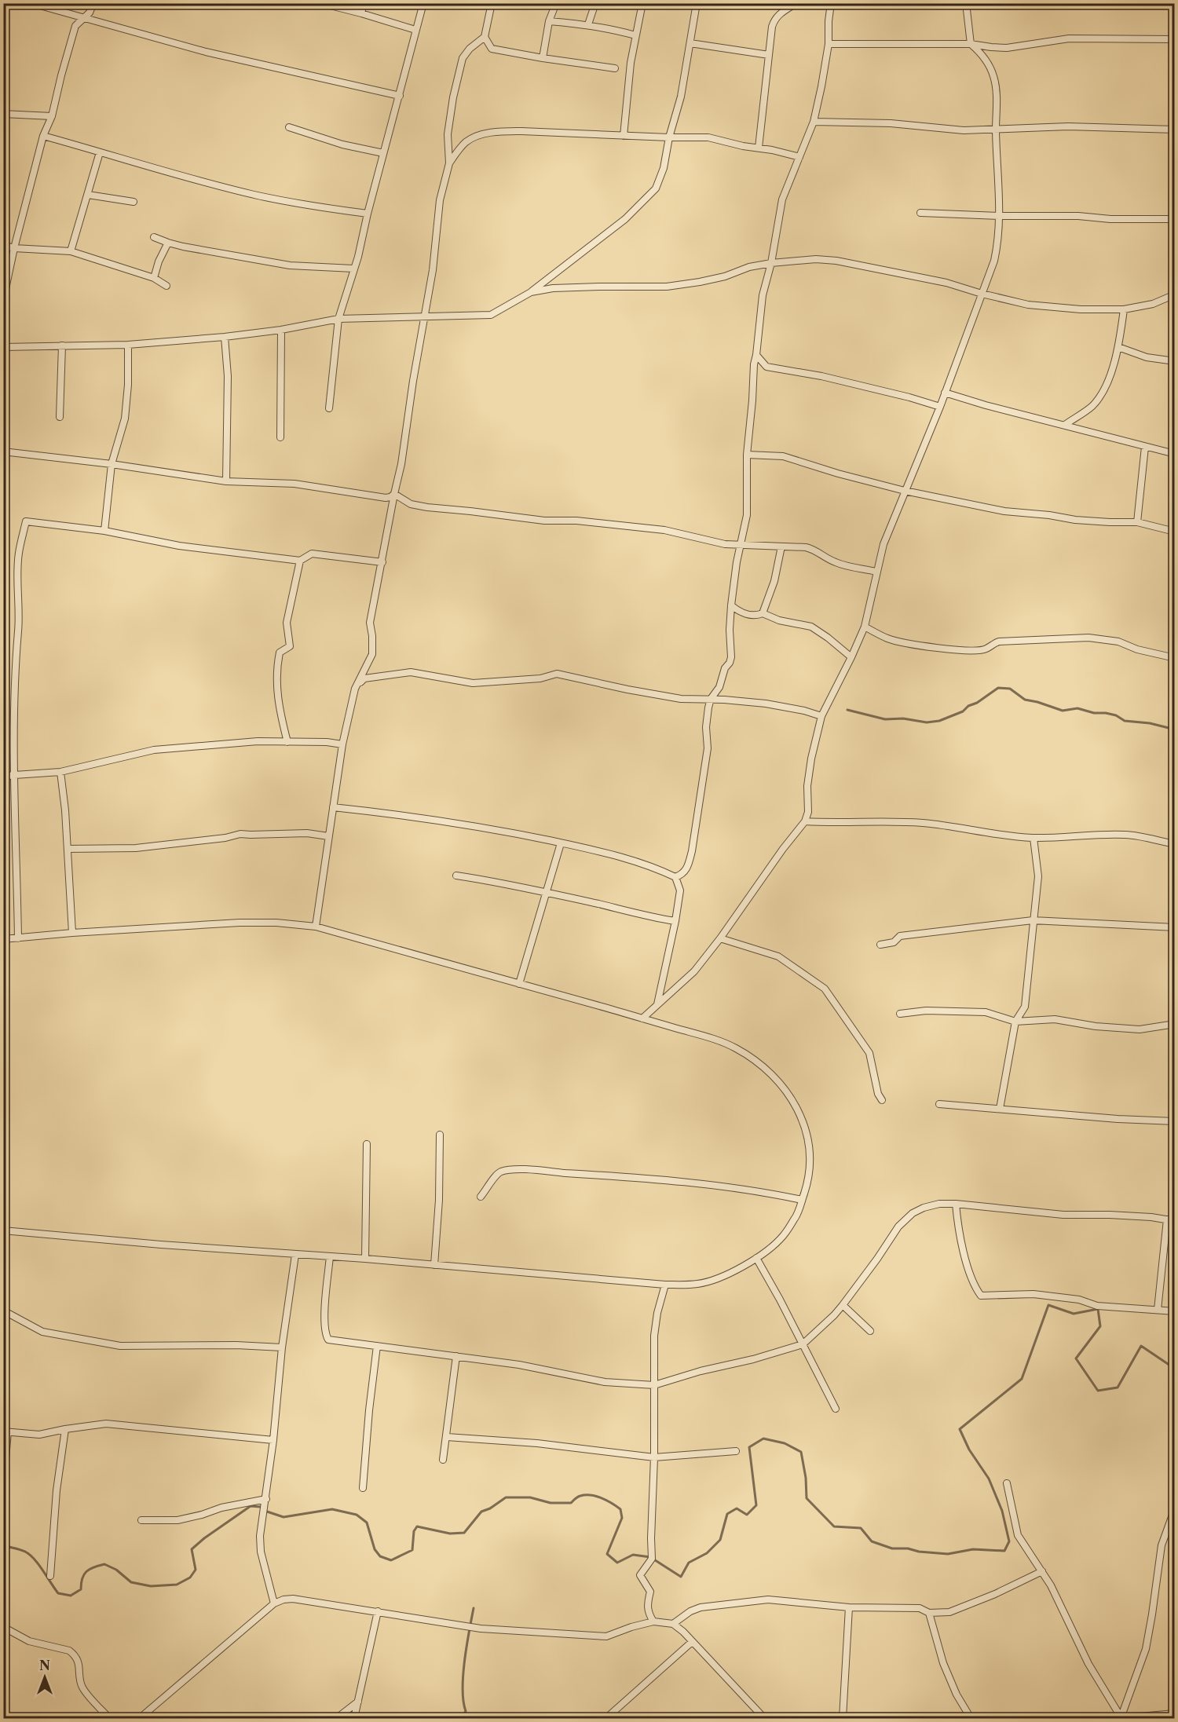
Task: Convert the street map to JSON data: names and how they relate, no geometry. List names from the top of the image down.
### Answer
{
  "north": "top"
}
